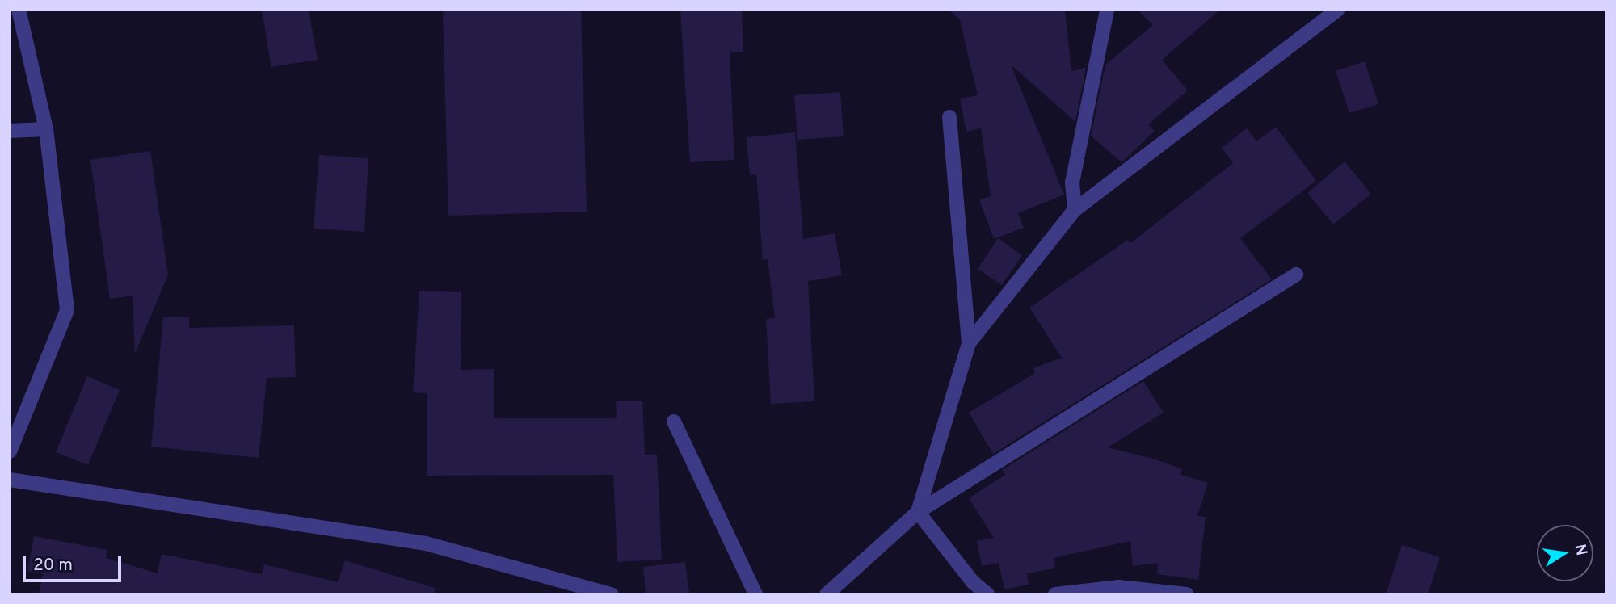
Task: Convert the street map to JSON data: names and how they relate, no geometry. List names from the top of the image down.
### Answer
{
  "scale_bar": "20 m",
  "north": "right"
}
